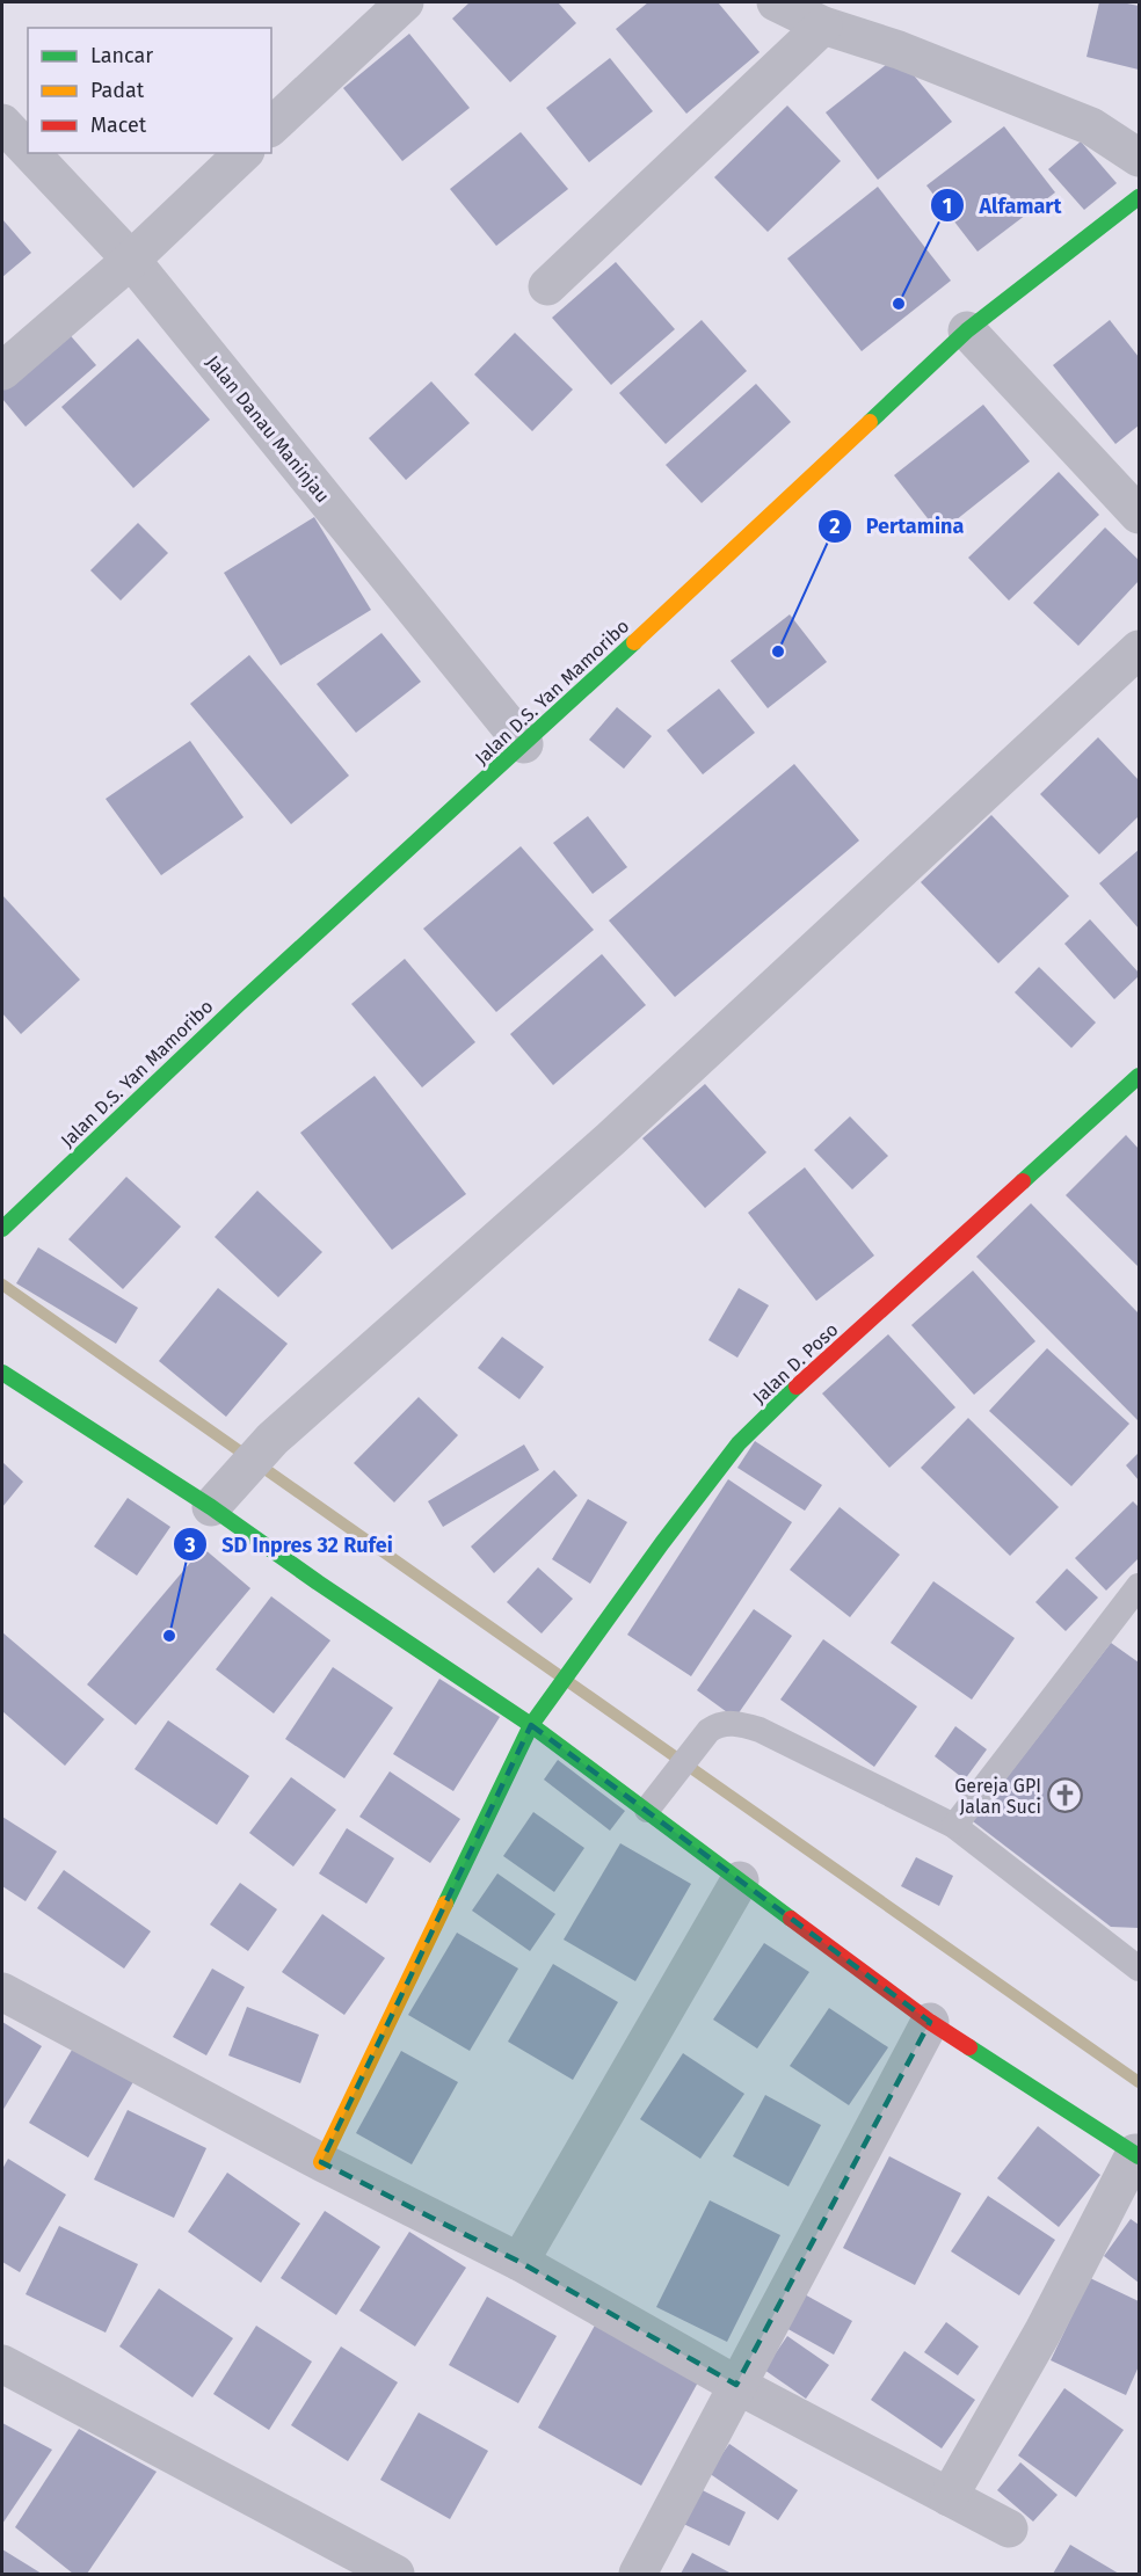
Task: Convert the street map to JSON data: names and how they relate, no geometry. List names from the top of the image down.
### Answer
{
  "streets": {
    "street": ["Jalan Danau Maninjau", "Jalan D.S. Yan Mamoribo", "Jalan D. Poso"]
  },
  "crossings": [
    ["Jalan Danau Maninjau", "Jalan D.S. Yan Mamoribo"]
  ],
  "places": {
    "other": ["Alfamart", "Pertamina", "SD Inpres 32 Rufei"],
    "church": ["Gereja GPI Jalan Suci"]
  },
  "legend": ["Lancar", "Padat", "Macet"]
}
